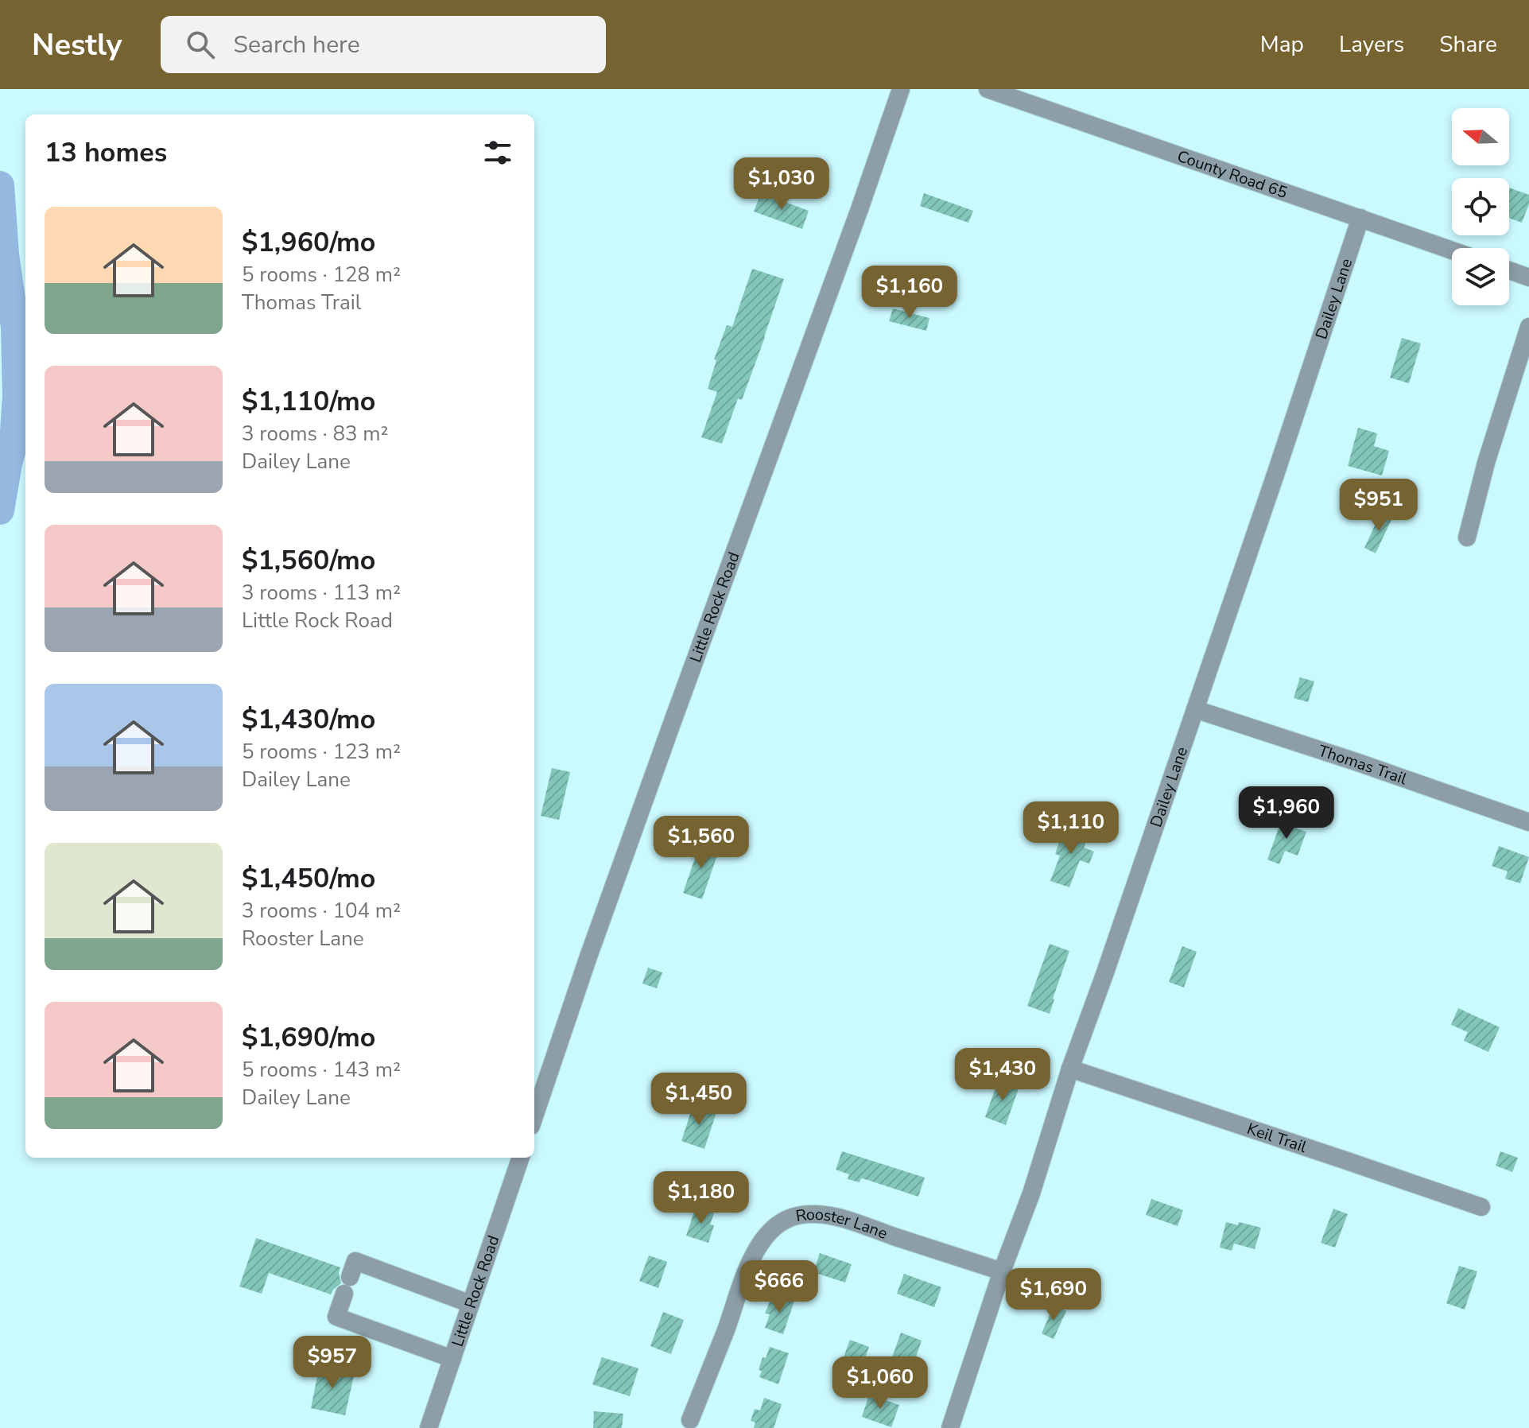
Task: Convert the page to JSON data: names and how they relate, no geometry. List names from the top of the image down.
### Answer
{
  "streets": {
    "street": [
      "County Road 65",
      "Dailey Lane",
      "Little Rock Road",
      "Thomas Trail",
      "Keil Trail",
      "Rooster Lane"
    ]
  },
  "crossings": [
    ["County Road 65", "Dailey Lane"],
    ["Dailey Lane", "Thomas Trail"],
    ["Dailey Lane", "Keil Trail"],
    ["Dailey Lane", "Rooster Lane"]
  ],
  "north": "left",
  "page": {
    "header": "Nestly",
    "search": "Search here",
    "nav": ["Map", "Layers", "Share"],
    "heading": "13 homes",
    "price": [
      "$1,030",
      "$1,160",
      "$951",
      "$1,960",
      "$1,110",
      "$1,560",
      "$1,430",
      "$1,450",
      "$1,180",
      "$666",
      "$1,690",
      "$957",
      "$1,060"
    ],
    "list": [
      {
        "name": "$1,960/mo",
        "note": "5 rooms · 128 m² · Thomas Trail"
      },
      {
        "name": "$1,110/mo",
        "note": "3 rooms · 83 m² · Dailey Lane"
      },
      {
        "name": "$1,560/mo",
        "note": "3 rooms · 113 m² · Little Rock Road"
      },
      {
        "name": "$1,430/mo",
        "note": "5 rooms · 123 m² · Dailey Lane"
      },
      {
        "name": "$1,450/mo",
        "note": "3 rooms · 104 m² · Rooster Lane"
      },
      {
        "name": "$1,690/mo",
        "note": "5 rooms · 143 m² · Dailey Lane"
      }
    ]
  }
}
